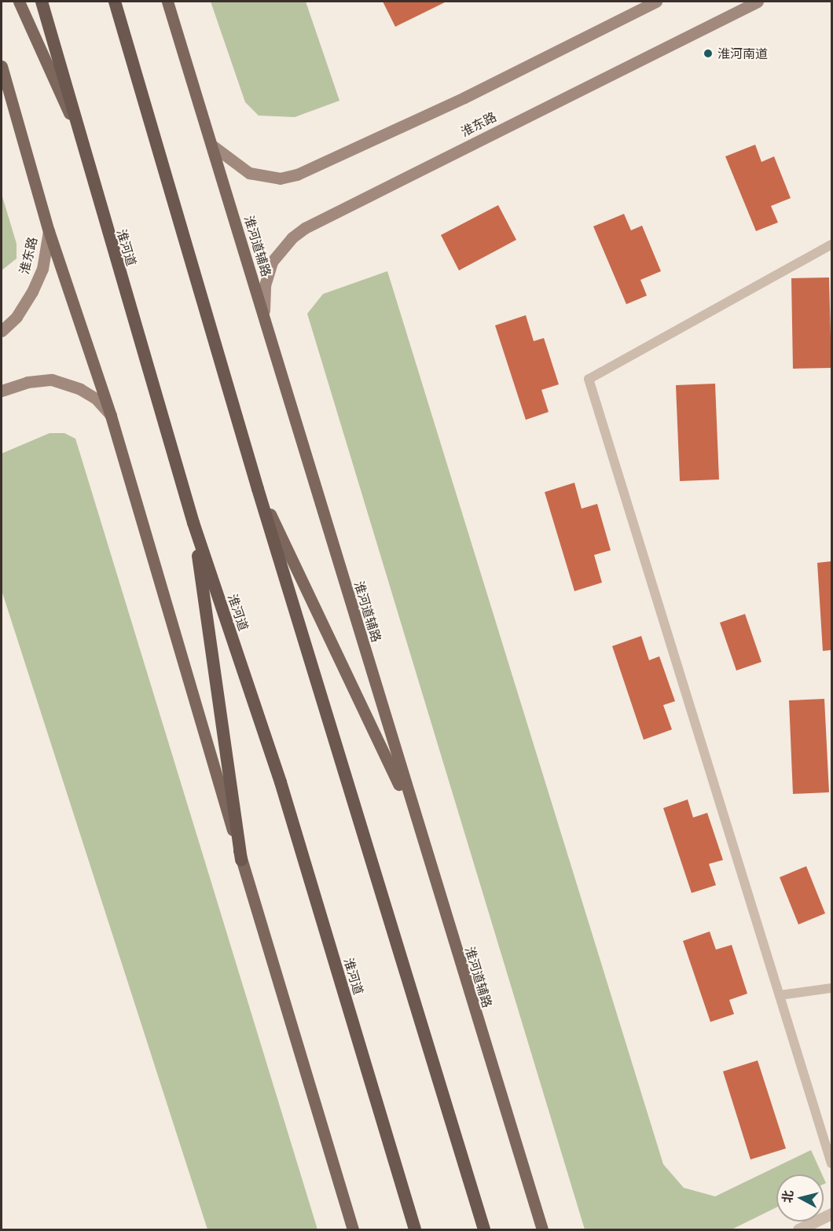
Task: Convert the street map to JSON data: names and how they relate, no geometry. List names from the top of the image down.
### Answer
{
  "streets": {
    "highway": ["淮河道"],
    "main road": ["淮东路", "淮河道辅路"]
  },
  "crossings": [
    ["淮东路", "淮河道辅路"]
  ],
  "places": ["淮河南道"],
  "north": "left"
}
